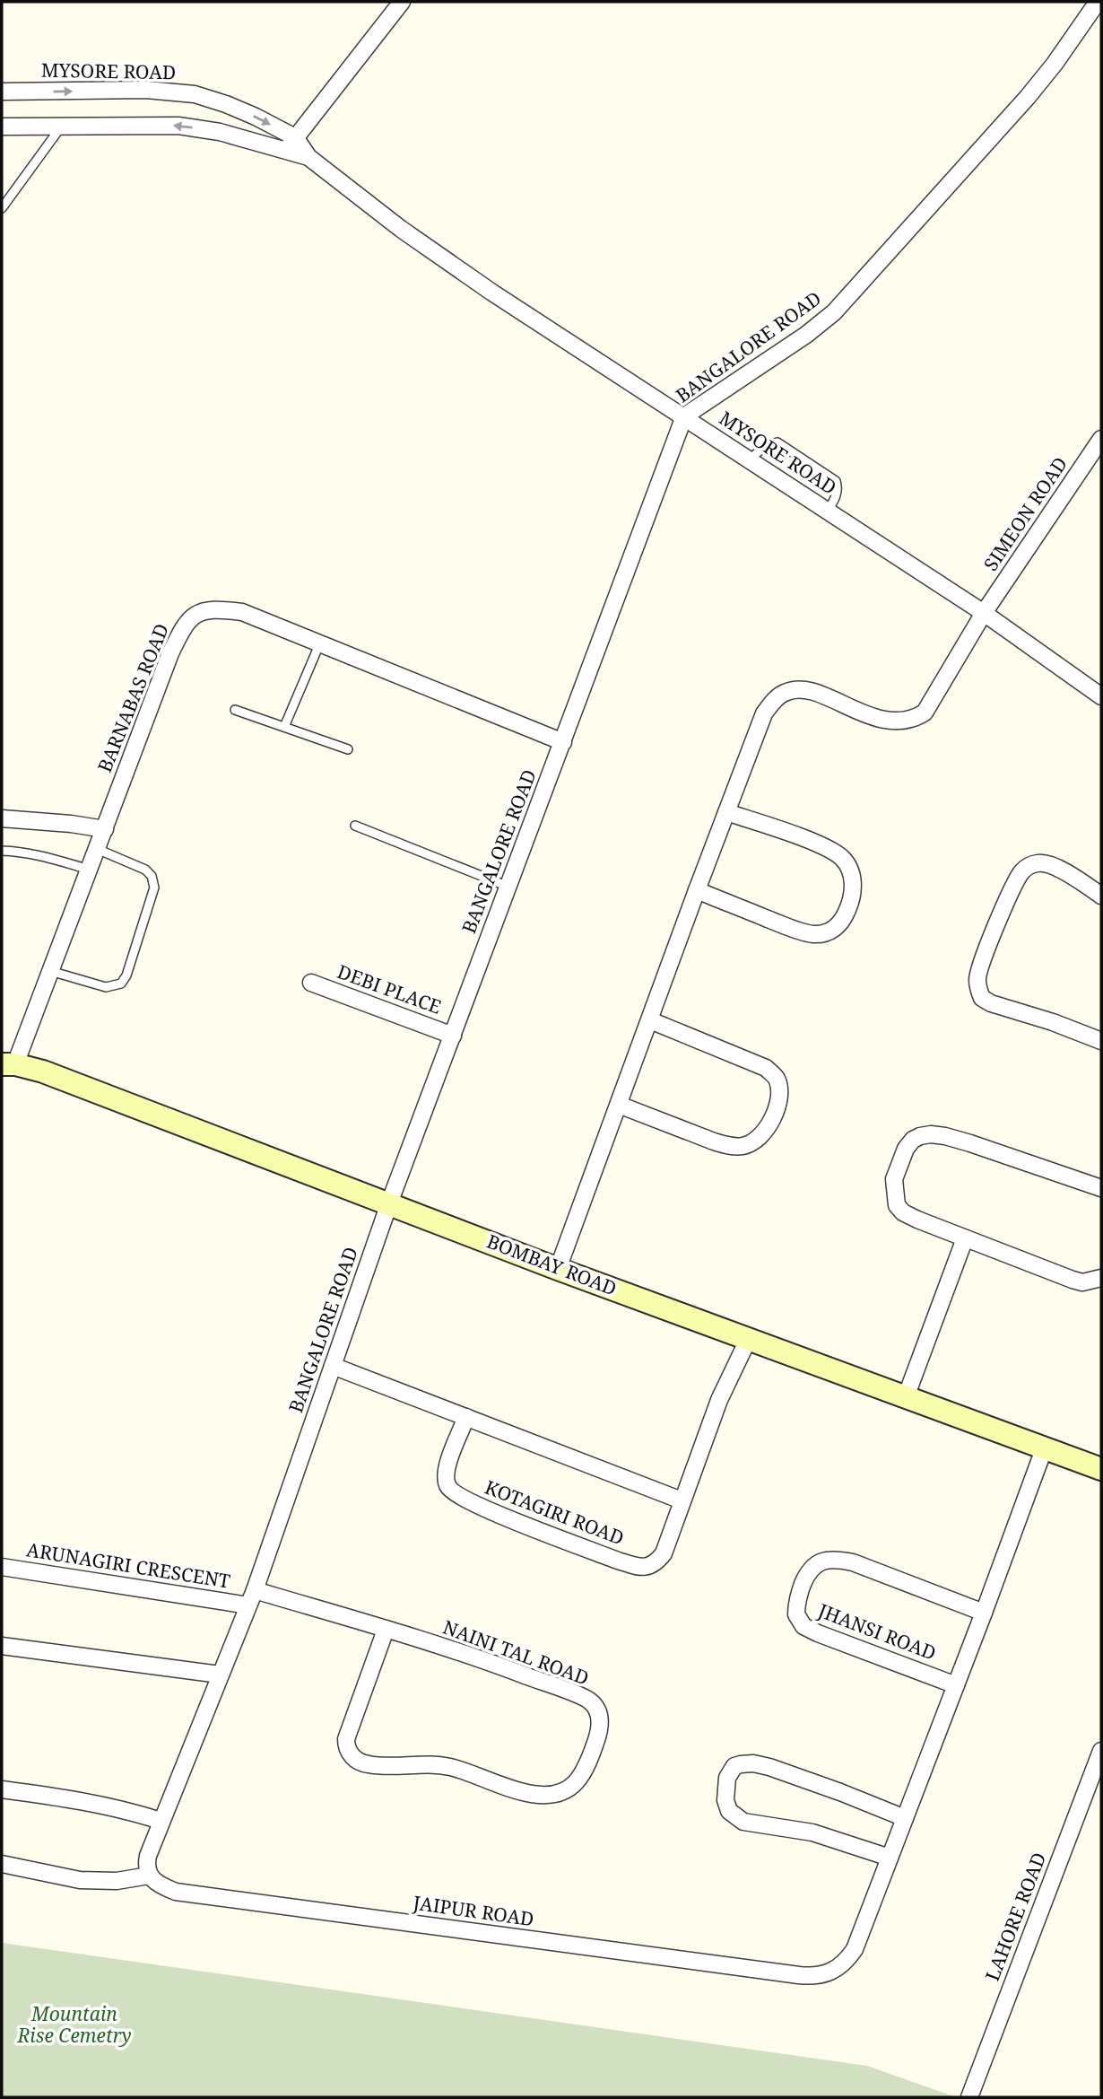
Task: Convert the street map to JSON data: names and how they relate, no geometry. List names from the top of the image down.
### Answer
{
  "streets": {
    "street": [
      "MYSORE ROAD",
      "BANGALORE ROAD",
      "SIMEON ROAD",
      "BARNABAS ROAD",
      "DEBI PLACE",
      "BOMBAY ROAD",
      "KOTAGIRI ROAD",
      "ARUNAGIRI CRESCENT",
      "JHANSI ROAD",
      "NAINI TAL ROAD",
      "JAIPUR ROAD",
      "LAHORE ROAD"
    ]
  },
  "crossings": [
    ["MYSORE ROAD", "BANGALORE ROAD"],
    ["MYSORE ROAD", "SIMEON ROAD"],
    ["BANGALORE ROAD", "BARNABAS ROAD"],
    ["BANGALORE ROAD", "DEBI PLACE"],
    ["BANGALORE ROAD", "BOMBAY ROAD"],
    ["BANGALORE ROAD", "ARUNAGIRI CRESCENT"],
    ["BANGALORE ROAD", "NAINI TAL ROAD"],
    ["BANGALORE ROAD", "JAIPUR ROAD"],
    ["SIMEON ROAD", "BOMBAY ROAD"],
    ["BARNABAS ROAD", "BOMBAY ROAD"],
    ["BOMBAY ROAD", "KOTAGIRI ROAD"]
  ],
  "parks": ["Mountain Rise Cemetry"]
}
